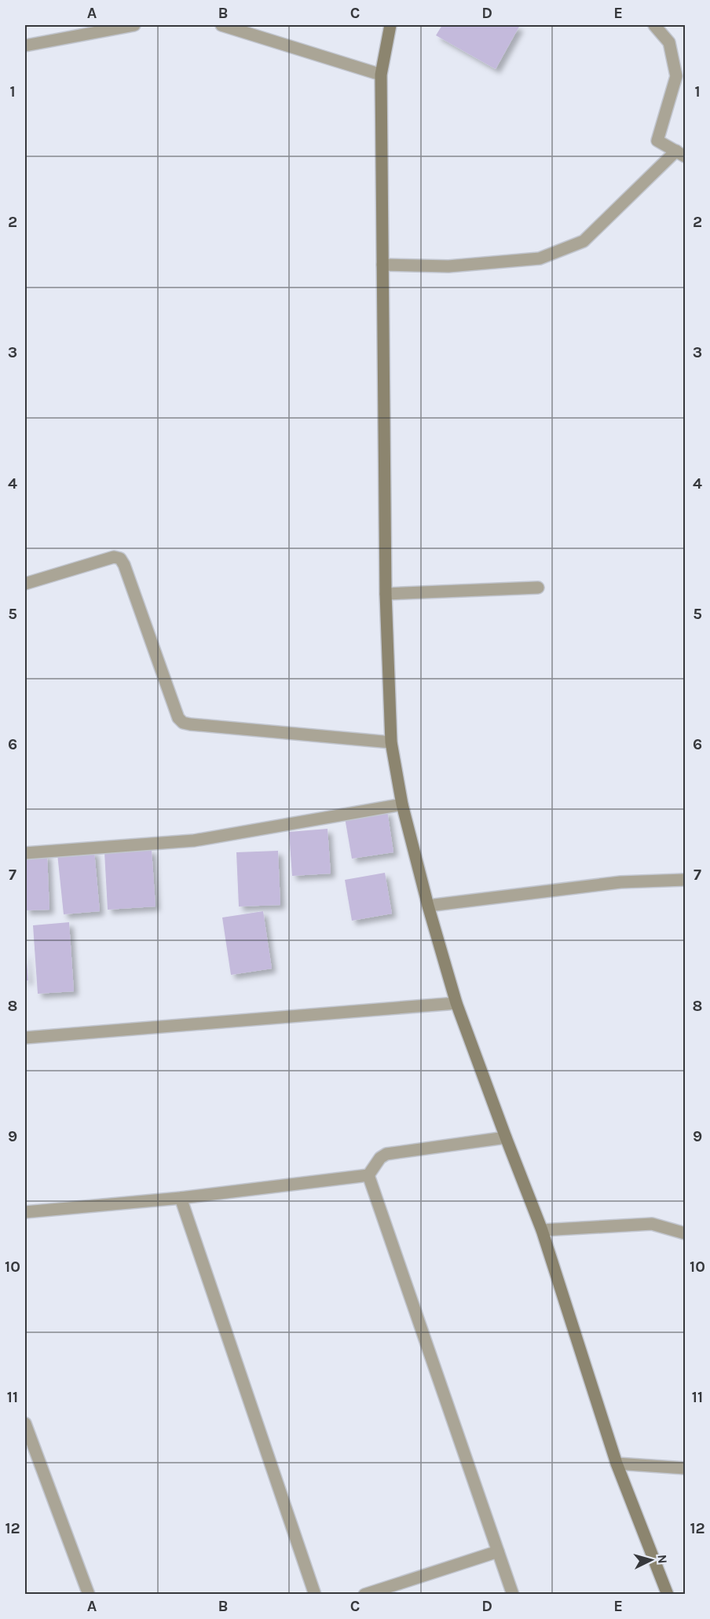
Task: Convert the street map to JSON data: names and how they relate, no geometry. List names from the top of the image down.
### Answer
{
  "north": "right",
  "grid": {
    "columns": [
      "A",
      "B",
      "C",
      "D",
      "E"
    ],
    "rows": [
      "1",
      "2",
      "3",
      "4",
      "5",
      "6",
      "7",
      "8",
      "9",
      "10",
      "11",
      "12"
    ]
  }
}
